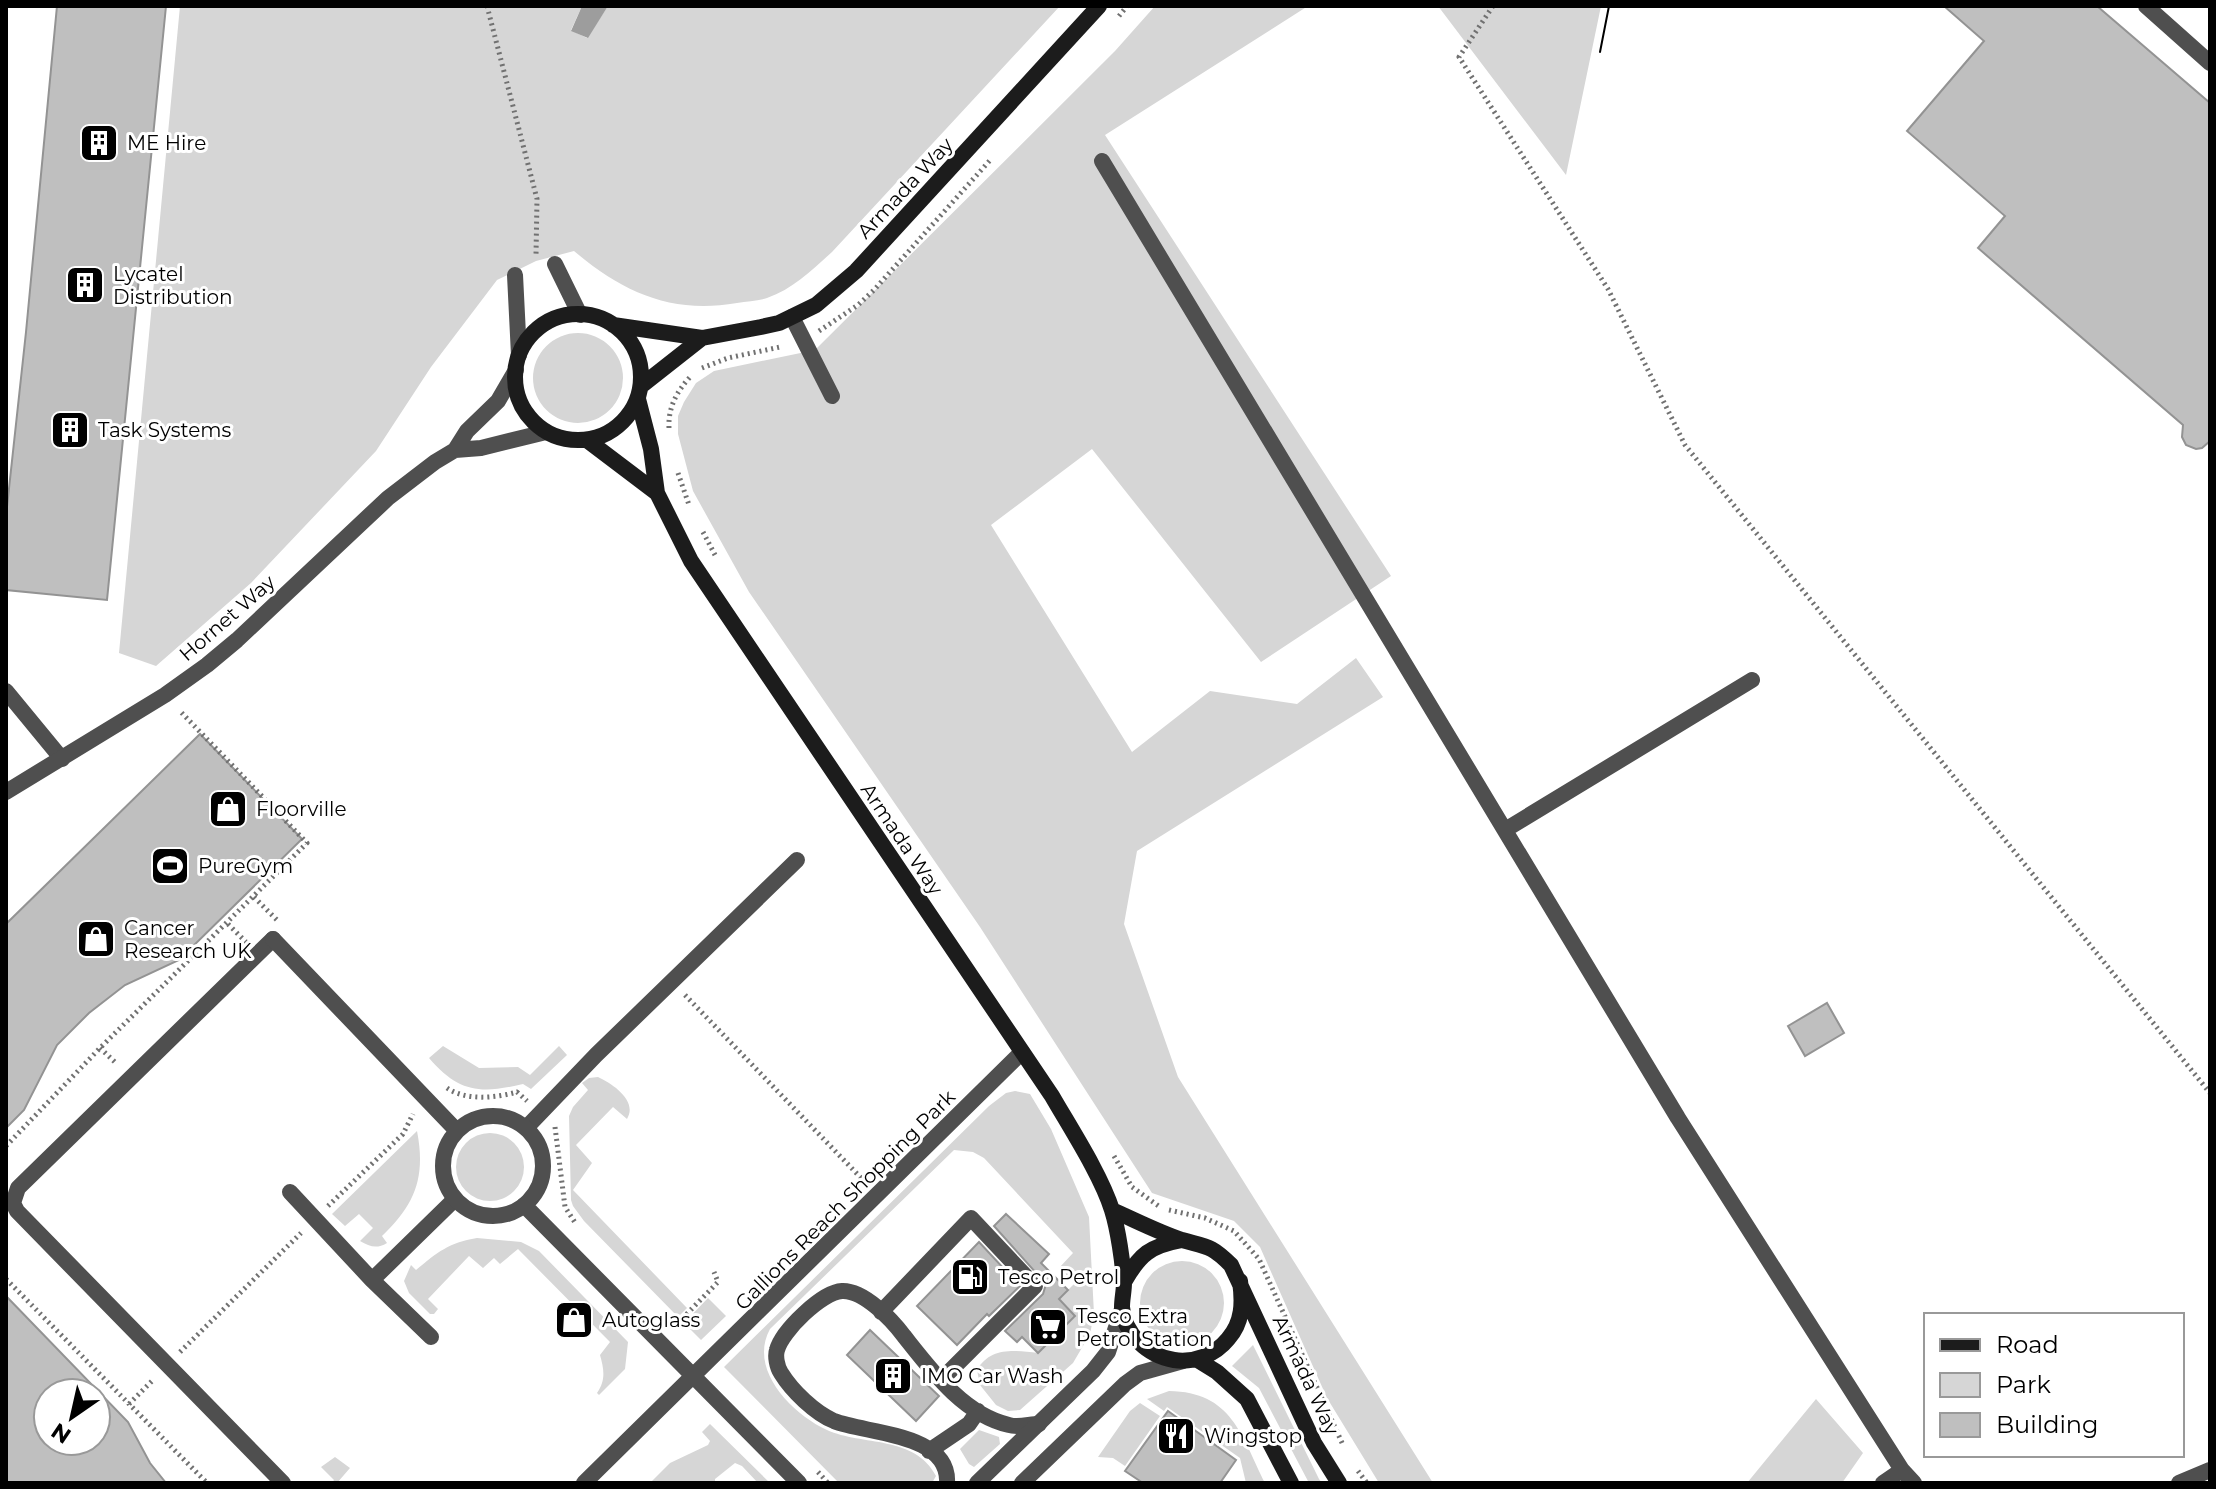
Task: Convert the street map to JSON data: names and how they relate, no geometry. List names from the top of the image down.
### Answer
{
  "streets": {
    "street": ["Armada Way", "Hornet Way", "Gallions Reach Shopping Park"]
  },
  "crossings": [
    ["Armada Way", "Hornet Way"],
    ["Armada Way", "Gallions Reach Shopping Park"]
  ],
  "places": {
    "building": [
      "ME Hire",
      "Lycatel Distribution",
      "Task Systems",
      "IMO Car Wash"
    ],
    "shop": ["Floorville", "Cancer Research UK", "Autoglass"],
    "sports": ["PureGym"],
    "fuel station": ["Tesco Petrol"],
    "supermarket": ["Tesco Extra Petrol Station"],
    "restaurant": ["Wingstop"]
  },
  "legend": ["Road", "Park", "Building"],
  "north": "bottom left"
}
